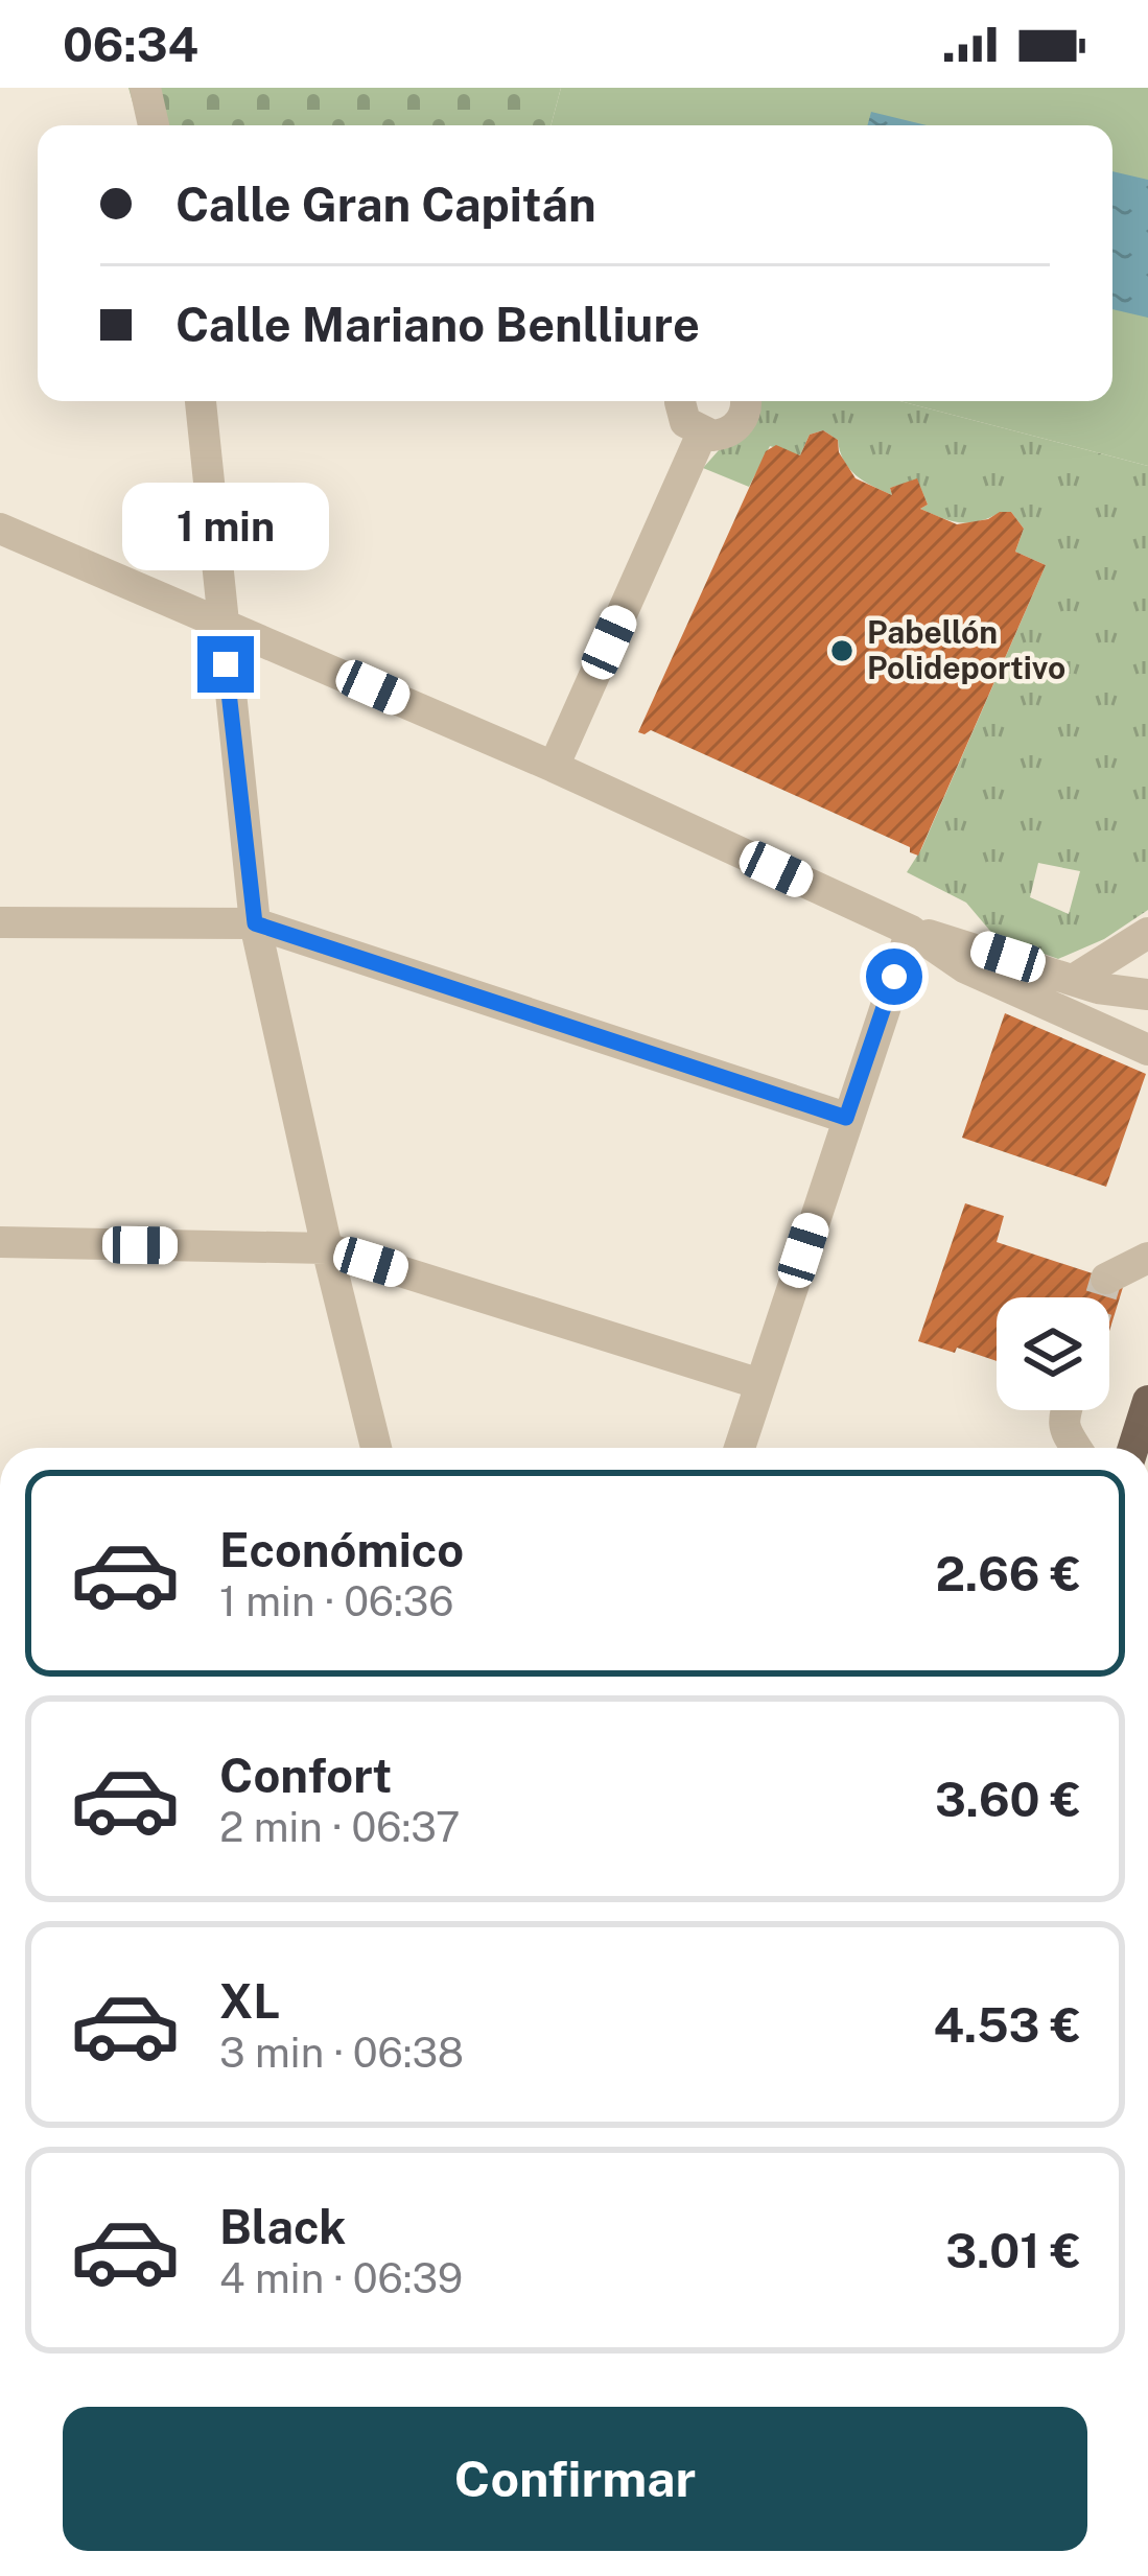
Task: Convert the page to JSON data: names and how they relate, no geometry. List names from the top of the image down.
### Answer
{
  "places": ["Pabellón Polideportivo"],
  "page": {
    "status": "06:34",
    "banner": ["Calle Gran Capitán", "Calle Mariano Benlliure"],
    "bubble": "1 min",
    "list": [
      {
        "name": "Económico",
        "note": "1 min · 06:36",
        "value": "2.66 €"
      },
      {
        "name": "Confort",
        "note": "2 min · 06:37",
        "value": "3.60 €"
      },
      {
        "name": "XL",
        "note": "3 min · 06:38",
        "value": "4.53 €"
      },
      {
        "name": "Black",
        "note": "4 min · 06:39",
        "value": "3.01 €"
      }
    ],
    "buttons": "Confirmar"
  }
}
